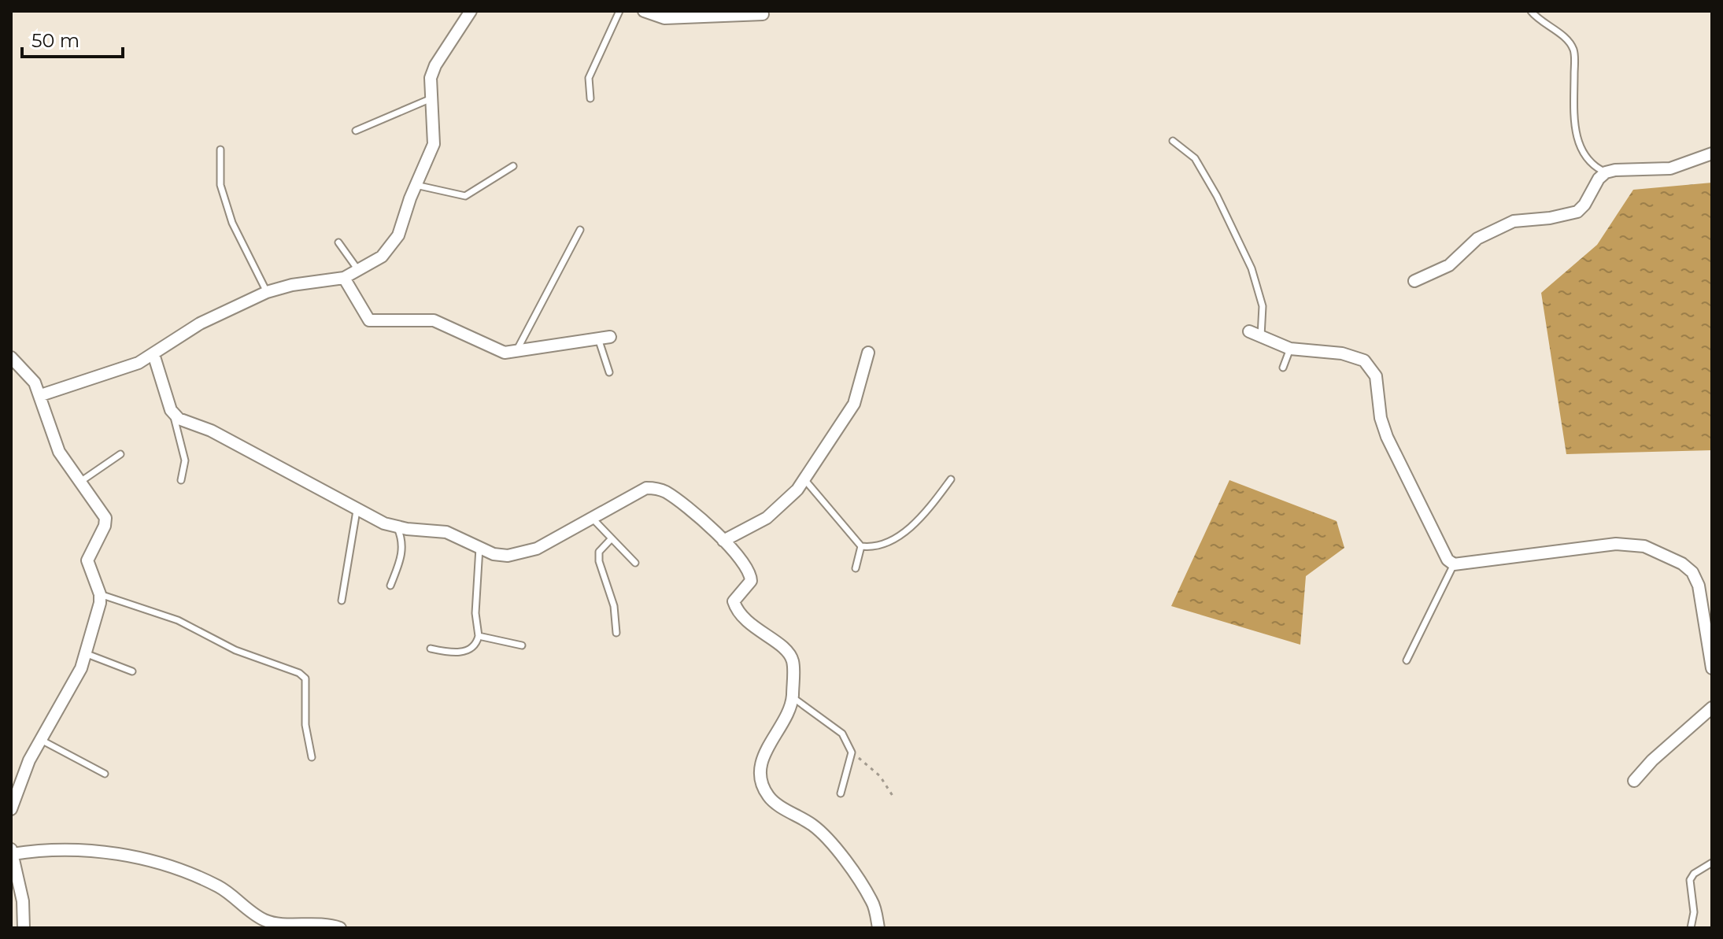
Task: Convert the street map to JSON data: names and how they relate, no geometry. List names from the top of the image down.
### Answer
{
  "scale_bar": "50 m"
}
